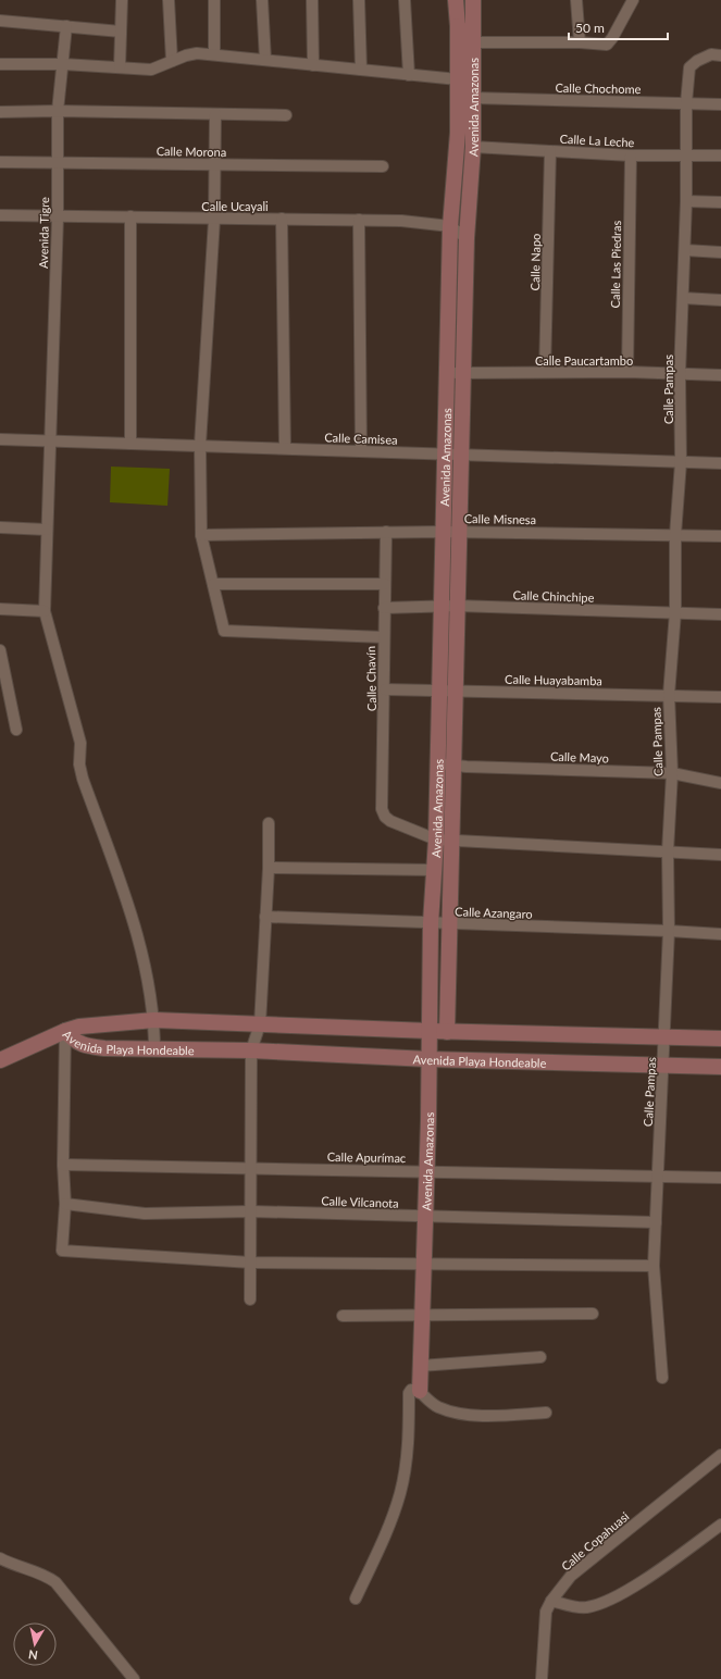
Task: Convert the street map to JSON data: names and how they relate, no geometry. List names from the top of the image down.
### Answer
{
  "streets": {
    "street": [
      "Calle Chochome",
      "Avenida Amazonas",
      "Calle La Leche",
      "Calle Morona",
      "Calle Ucayali",
      "Avenida Tigre",
      "Calle Napo",
      "Calle Las Piedras",
      "Calle Paucartambo",
      "Calle Pampas",
      "Calle Camisea",
      "Calle Misnesa",
      "Calle Chinchipe",
      "Calle Chavín",
      "Calle Huayabamba",
      "Calle Mayo",
      "Calle Azangaro",
      "Avenida Playa Hondeable",
      "Calle Apurímac",
      "Calle Vilcanota",
      "Calle Copahuasi"
    ]
  },
  "crossings": [
    ["Calle Chochome", "Avenida Amazonas"],
    ["Calle Chochome", "Calle Pampas"],
    ["Avenida Amazonas", "Calle La Leche"],
    ["Avenida Amazonas", "Calle Ucayali"],
    ["Avenida Amazonas", "Calle Paucartambo"],
    ["Avenida Amazonas", "Calle Camisea"],
    ["Avenida Amazonas", "Calle Misnesa"],
    ["Avenida Amazonas", "Calle Chinchipe"],
    ["Avenida Amazonas", "Calle Chavín"],
    ["Avenida Amazonas", "Calle Huayabamba"],
    ["Avenida Amazonas", "Calle Mayo"],
    ["Avenida Amazonas", "Calle Azangaro"],
    ["Avenida Amazonas", "Avenida Playa Hondeable"],
    ["Avenida Amazonas", "Calle Apurímac"],
    ["Avenida Amazonas", "Calle Vilcanota"],
    ["Calle La Leche", "Calle Napo"],
    ["Calle La Leche", "Calle Las Piedras"],
    ["Calle La Leche", "Calle Pampas"],
    ["Calle Morona", "Avenida Tigre"],
    ["Calle Ucayali", "Avenida Tigre"],
    ["Avenida Tigre", "Calle Camisea"],
    ["Avenida Tigre", "Avenida Playa Hondeable"],
    ["Calle Napo", "Calle Paucartambo"],
    ["Calle Las Piedras", "Calle Paucartambo"],
    ["Calle Paucartambo", "Calle Pampas"],
    ["Calle Pampas", "Calle Camisea"],
    ["Calle Pampas", "Calle Misnesa"],
    ["Calle Pampas", "Calle Chinchipe"],
    ["Calle Pampas", "Calle Huayabamba"],
    ["Calle Pampas", "Calle Mayo"],
    ["Calle Pampas", "Calle Azangaro"],
    ["Calle Pampas", "Avenida Playa Hondeable"],
    ["Calle Pampas", "Calle Apurímac"],
    ["Calle Pampas", "Calle Vilcanota"],
    ["Calle Misnesa", "Calle Chavín"],
    ["Calle Chinchipe", "Calle Chavín"],
    ["Calle Chavín", "Calle Huayabamba"]
  ],
  "scale_bar": "50 m",
  "north": "bottom"
}
